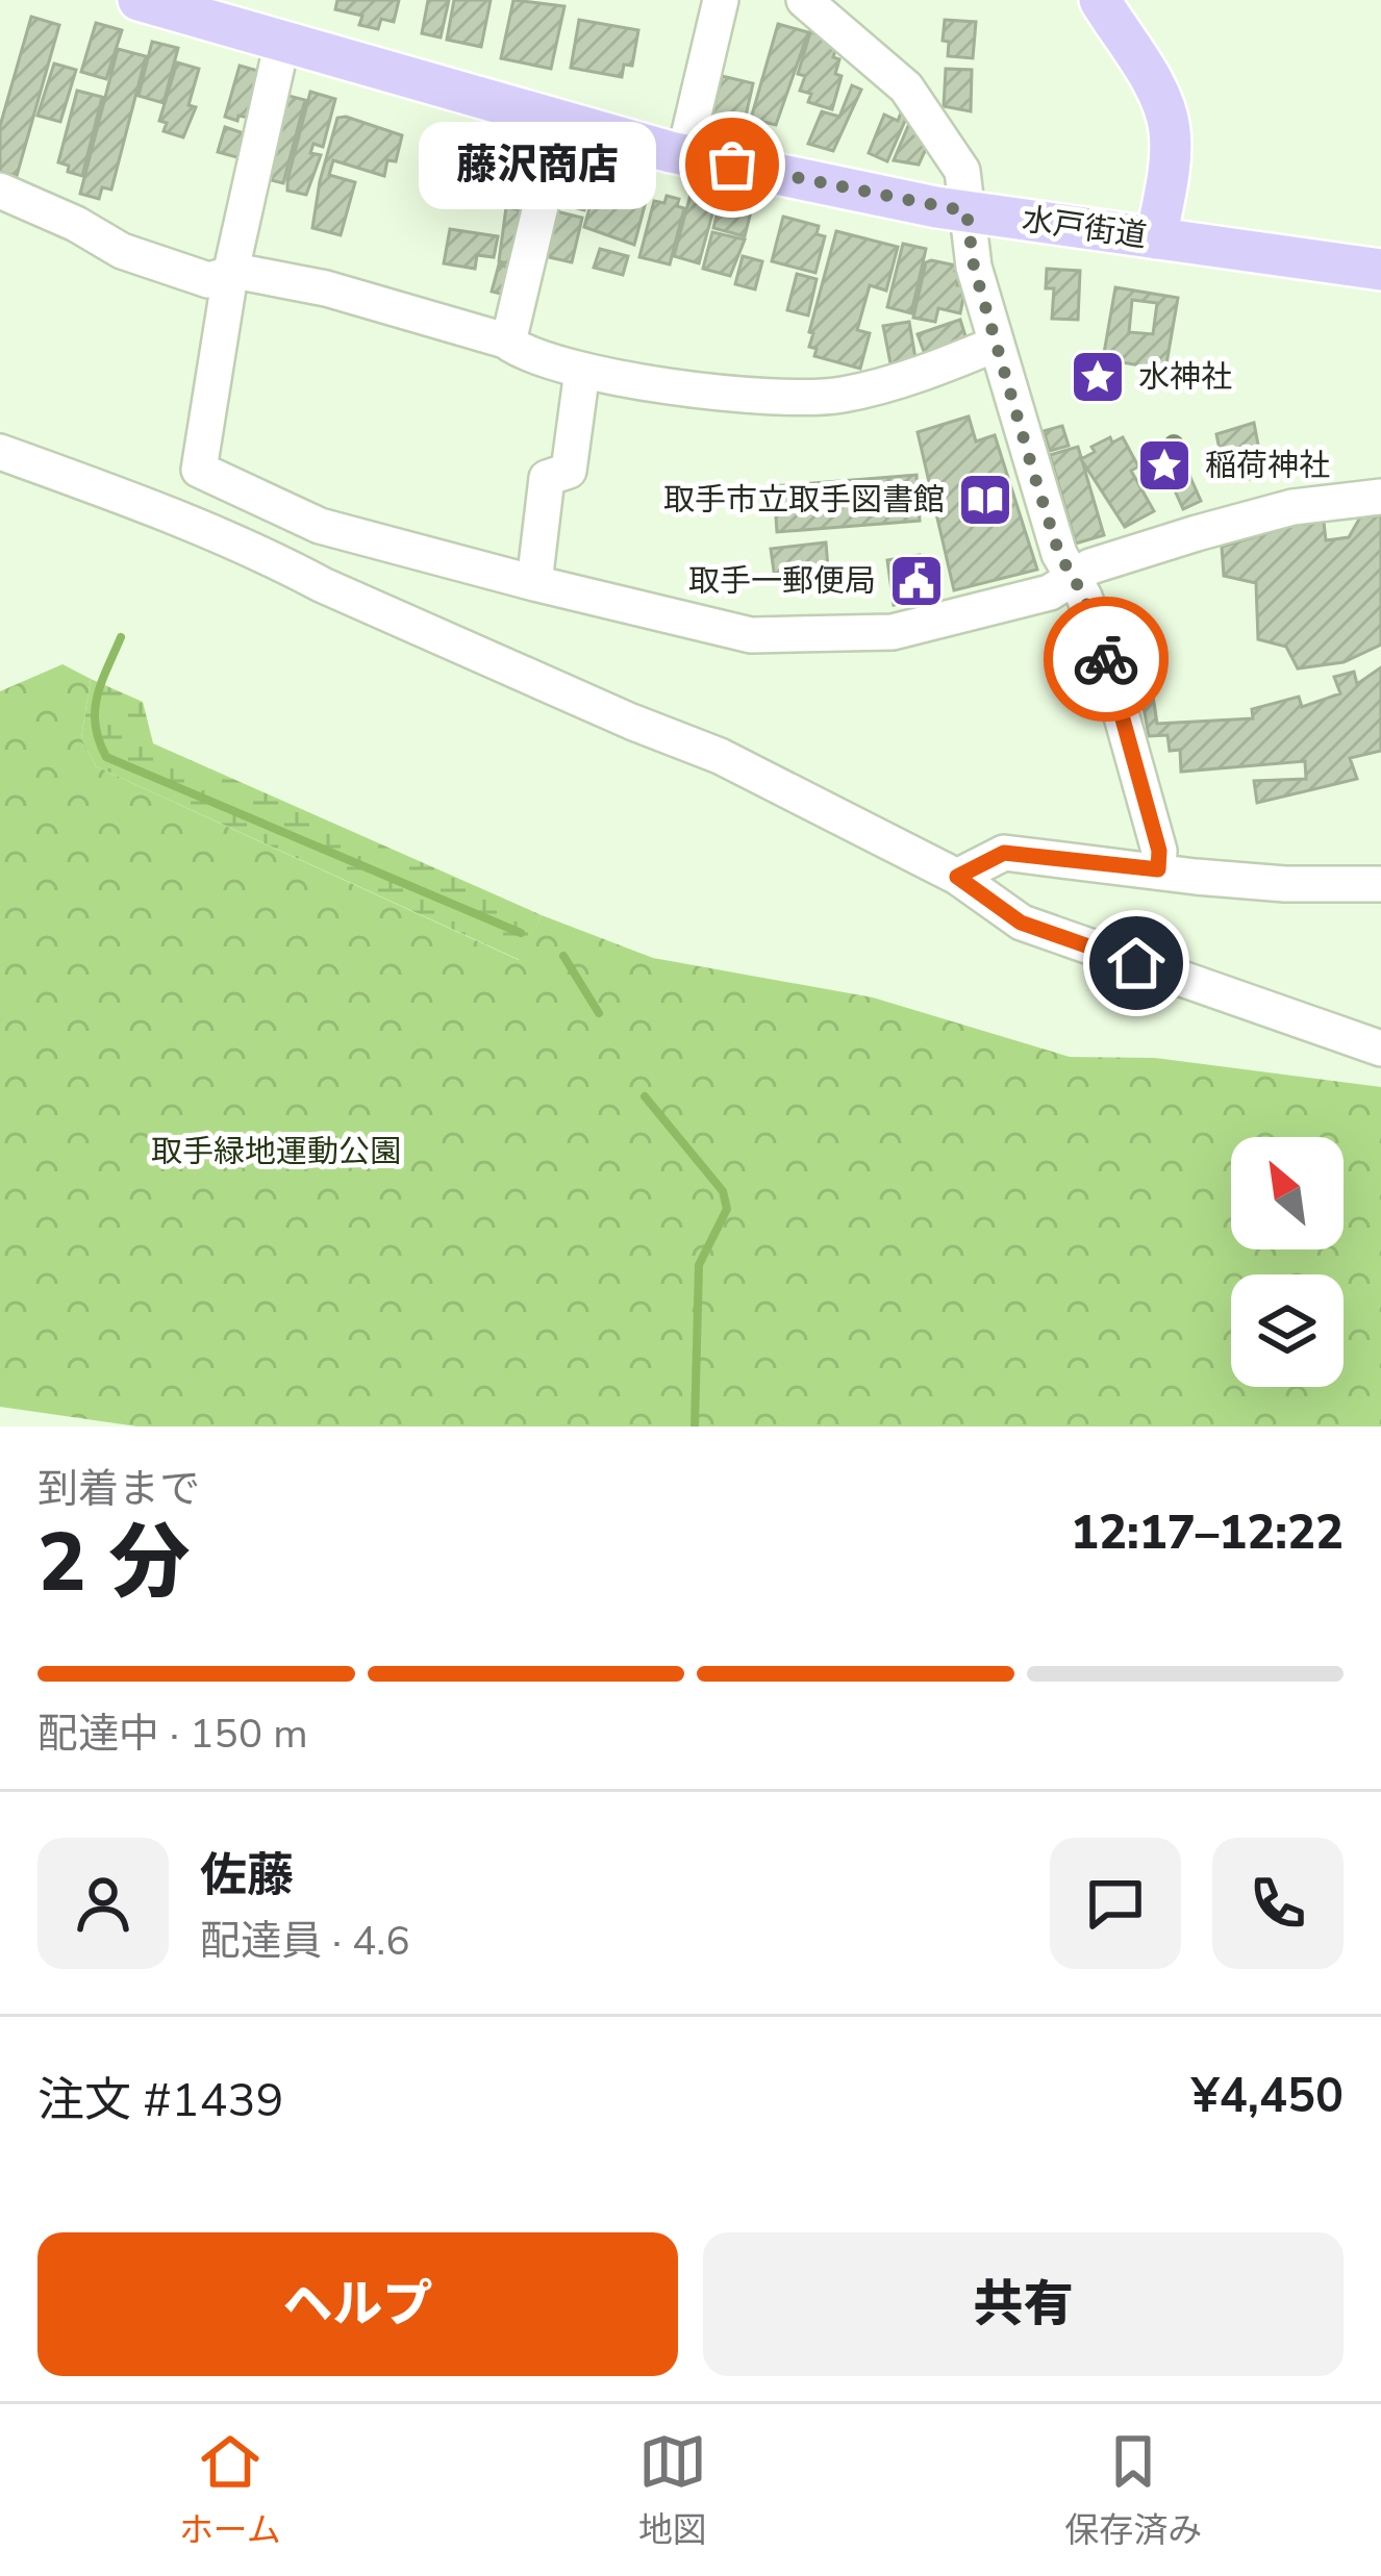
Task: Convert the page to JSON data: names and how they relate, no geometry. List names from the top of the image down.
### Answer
{
  "streets": {
    "main road": ["水戸街道"]
  },
  "parks": ["取手緑地運動公園"],
  "places": {
    "other": ["藤沢商店"],
    "place": ["水神社", "稲荷神社"],
    "library": ["取手市立取手図書館"],
    "public building": ["取手一郵便局"]
  },
  "north": "top left",
  "page": {
    "bubble": "藤沢商店",
    "heading": ["2 分", "到着まで", "12:17–12:22"],
    "panel": [
      "佐藤",
      "配達員 · 4.6",
      "注文 #1439",
      "¥4,450"
    ],
    "bar": "配達中 · 150 m",
    "buttons": ["ヘルプ", "共有"],
    "tabs": ["ホーム", "地図", "保存済み"]
  }
}
